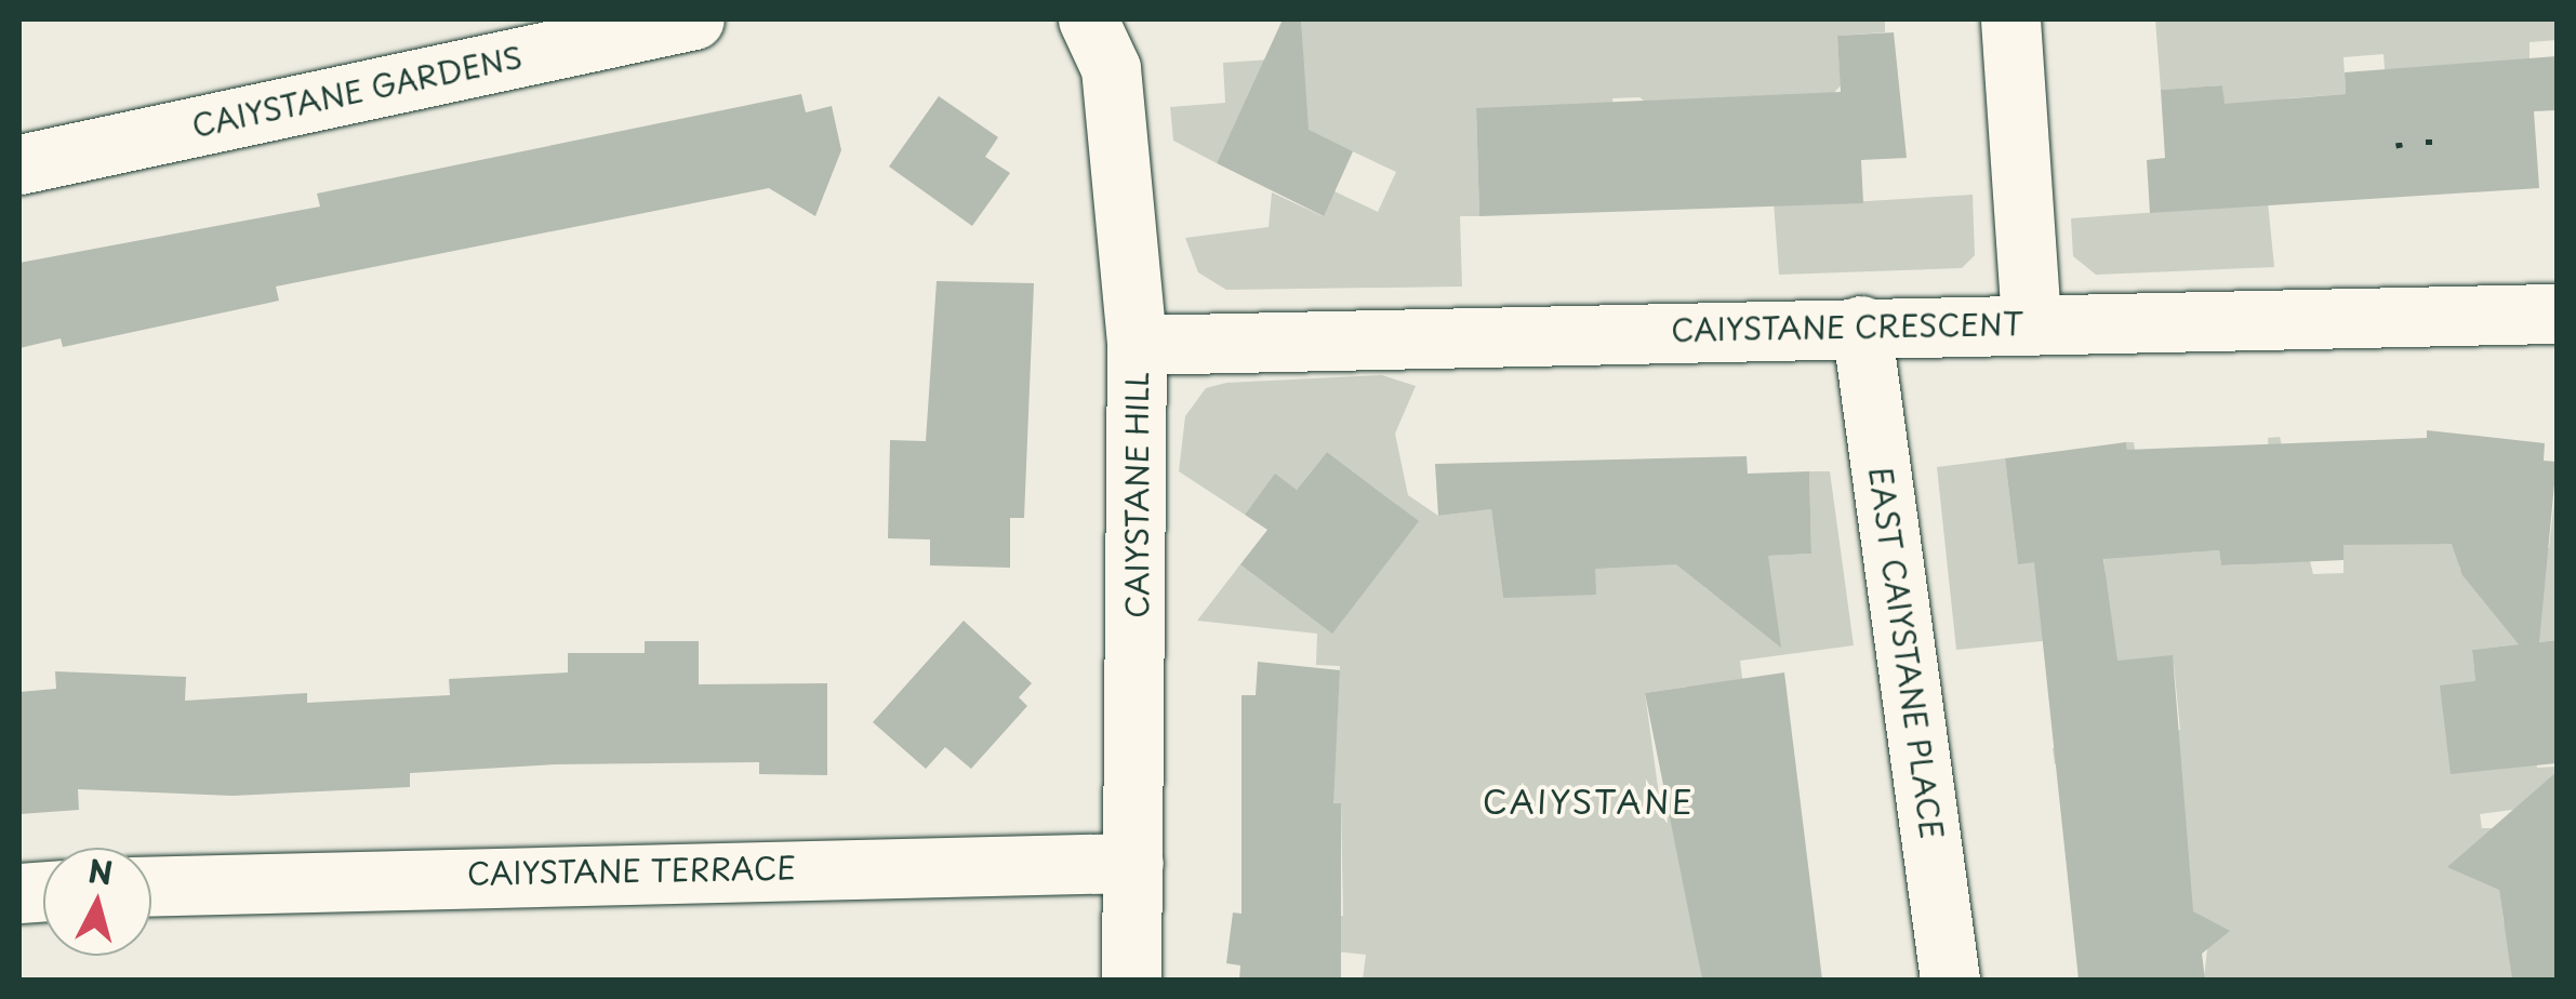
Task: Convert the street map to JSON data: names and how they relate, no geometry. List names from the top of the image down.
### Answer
{
  "streets": {
    "street": [
      "CAIYSTANE GARDENS",
      "CAIYSTANE CRESCENT",
      "CAIYSTANE HILL",
      "EAST CAIYSTANE PLACE",
      "CAIYSTANE TERRACE"
    ]
  },
  "crossings": [
    ["CAIYSTANE CRESCENT", "CAIYSTANE HILL"],
    ["CAIYSTANE CRESCENT", "EAST CAIYSTANE PLACE"],
    ["CAIYSTANE HILL", "CAIYSTANE TERRACE"]
  ],
  "districts": ["CAIYSTANE"],
  "north": "top"
}
